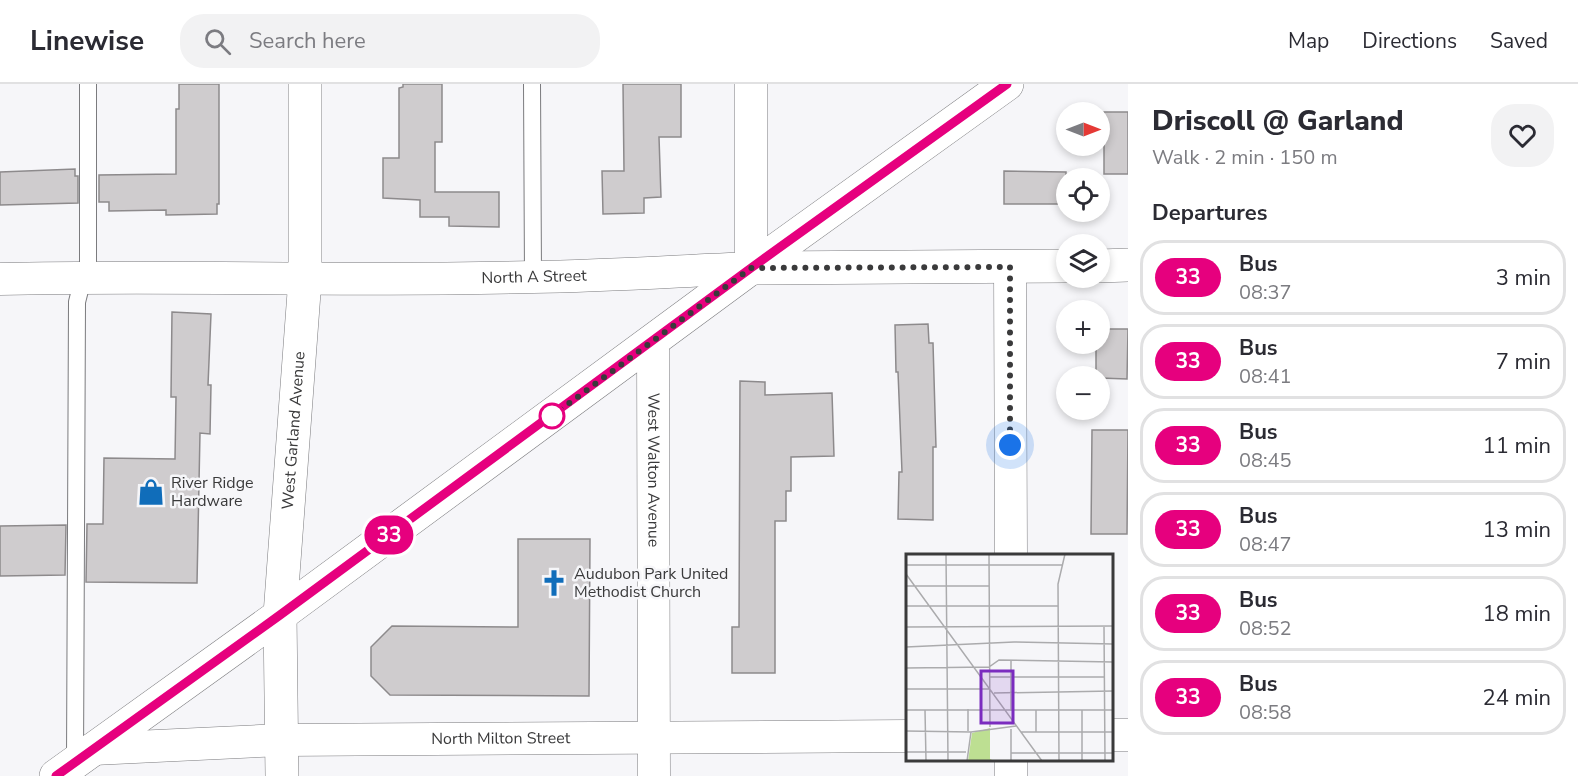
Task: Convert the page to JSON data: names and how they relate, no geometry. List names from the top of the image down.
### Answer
{
  "streets": {
    "main road": ["North A Street", "West Garland Avenue"],
    "street": ["West Walton Avenue", "North Milton Street"]
  },
  "crossings": [
    ["North A Street", "West Garland Avenue"],
    ["West Garland Avenue", "North Milton Street"],
    ["West Walton Avenue", "North Milton Street"]
  ],
  "places": {
    "shop": ["River Ridge Hardware"],
    "church": ["Audubon Park United Methodist Church"]
  },
  "lines": ["bus line 33"],
  "north": "right",
  "page": {
    "header": "Linewise",
    "search": "Search here",
    "nav": ["Map", "Directions", "Saved"],
    "on_map": "33",
    "heading": [
      ["Driscoll @ Garland", "Walk · 2 min · 150 m"],
      "Departures"
    ],
    "map_buttons": ["+", "−"],
    "list": [
      {
        "mark": "33",
        "name": "Bus",
        "note": "08:37",
        "value": "3 min"
      },
      {
        "mark": "33",
        "name": "Bus",
        "note": "08:41",
        "value": "7 min"
      },
      {
        "mark": "33",
        "name": "Bus",
        "note": "08:45",
        "value": "11 min"
      },
      {
        "mark": "33",
        "name": "Bus",
        "note": "08:47",
        "value": "13 min"
      },
      {
        "mark": "33",
        "name": "Bus",
        "note": "08:52",
        "value": "18 min"
      },
      {
        "mark": "33",
        "name": "Bus",
        "note": "08:58",
        "value": "24 min"
      }
    ]
  }
}
